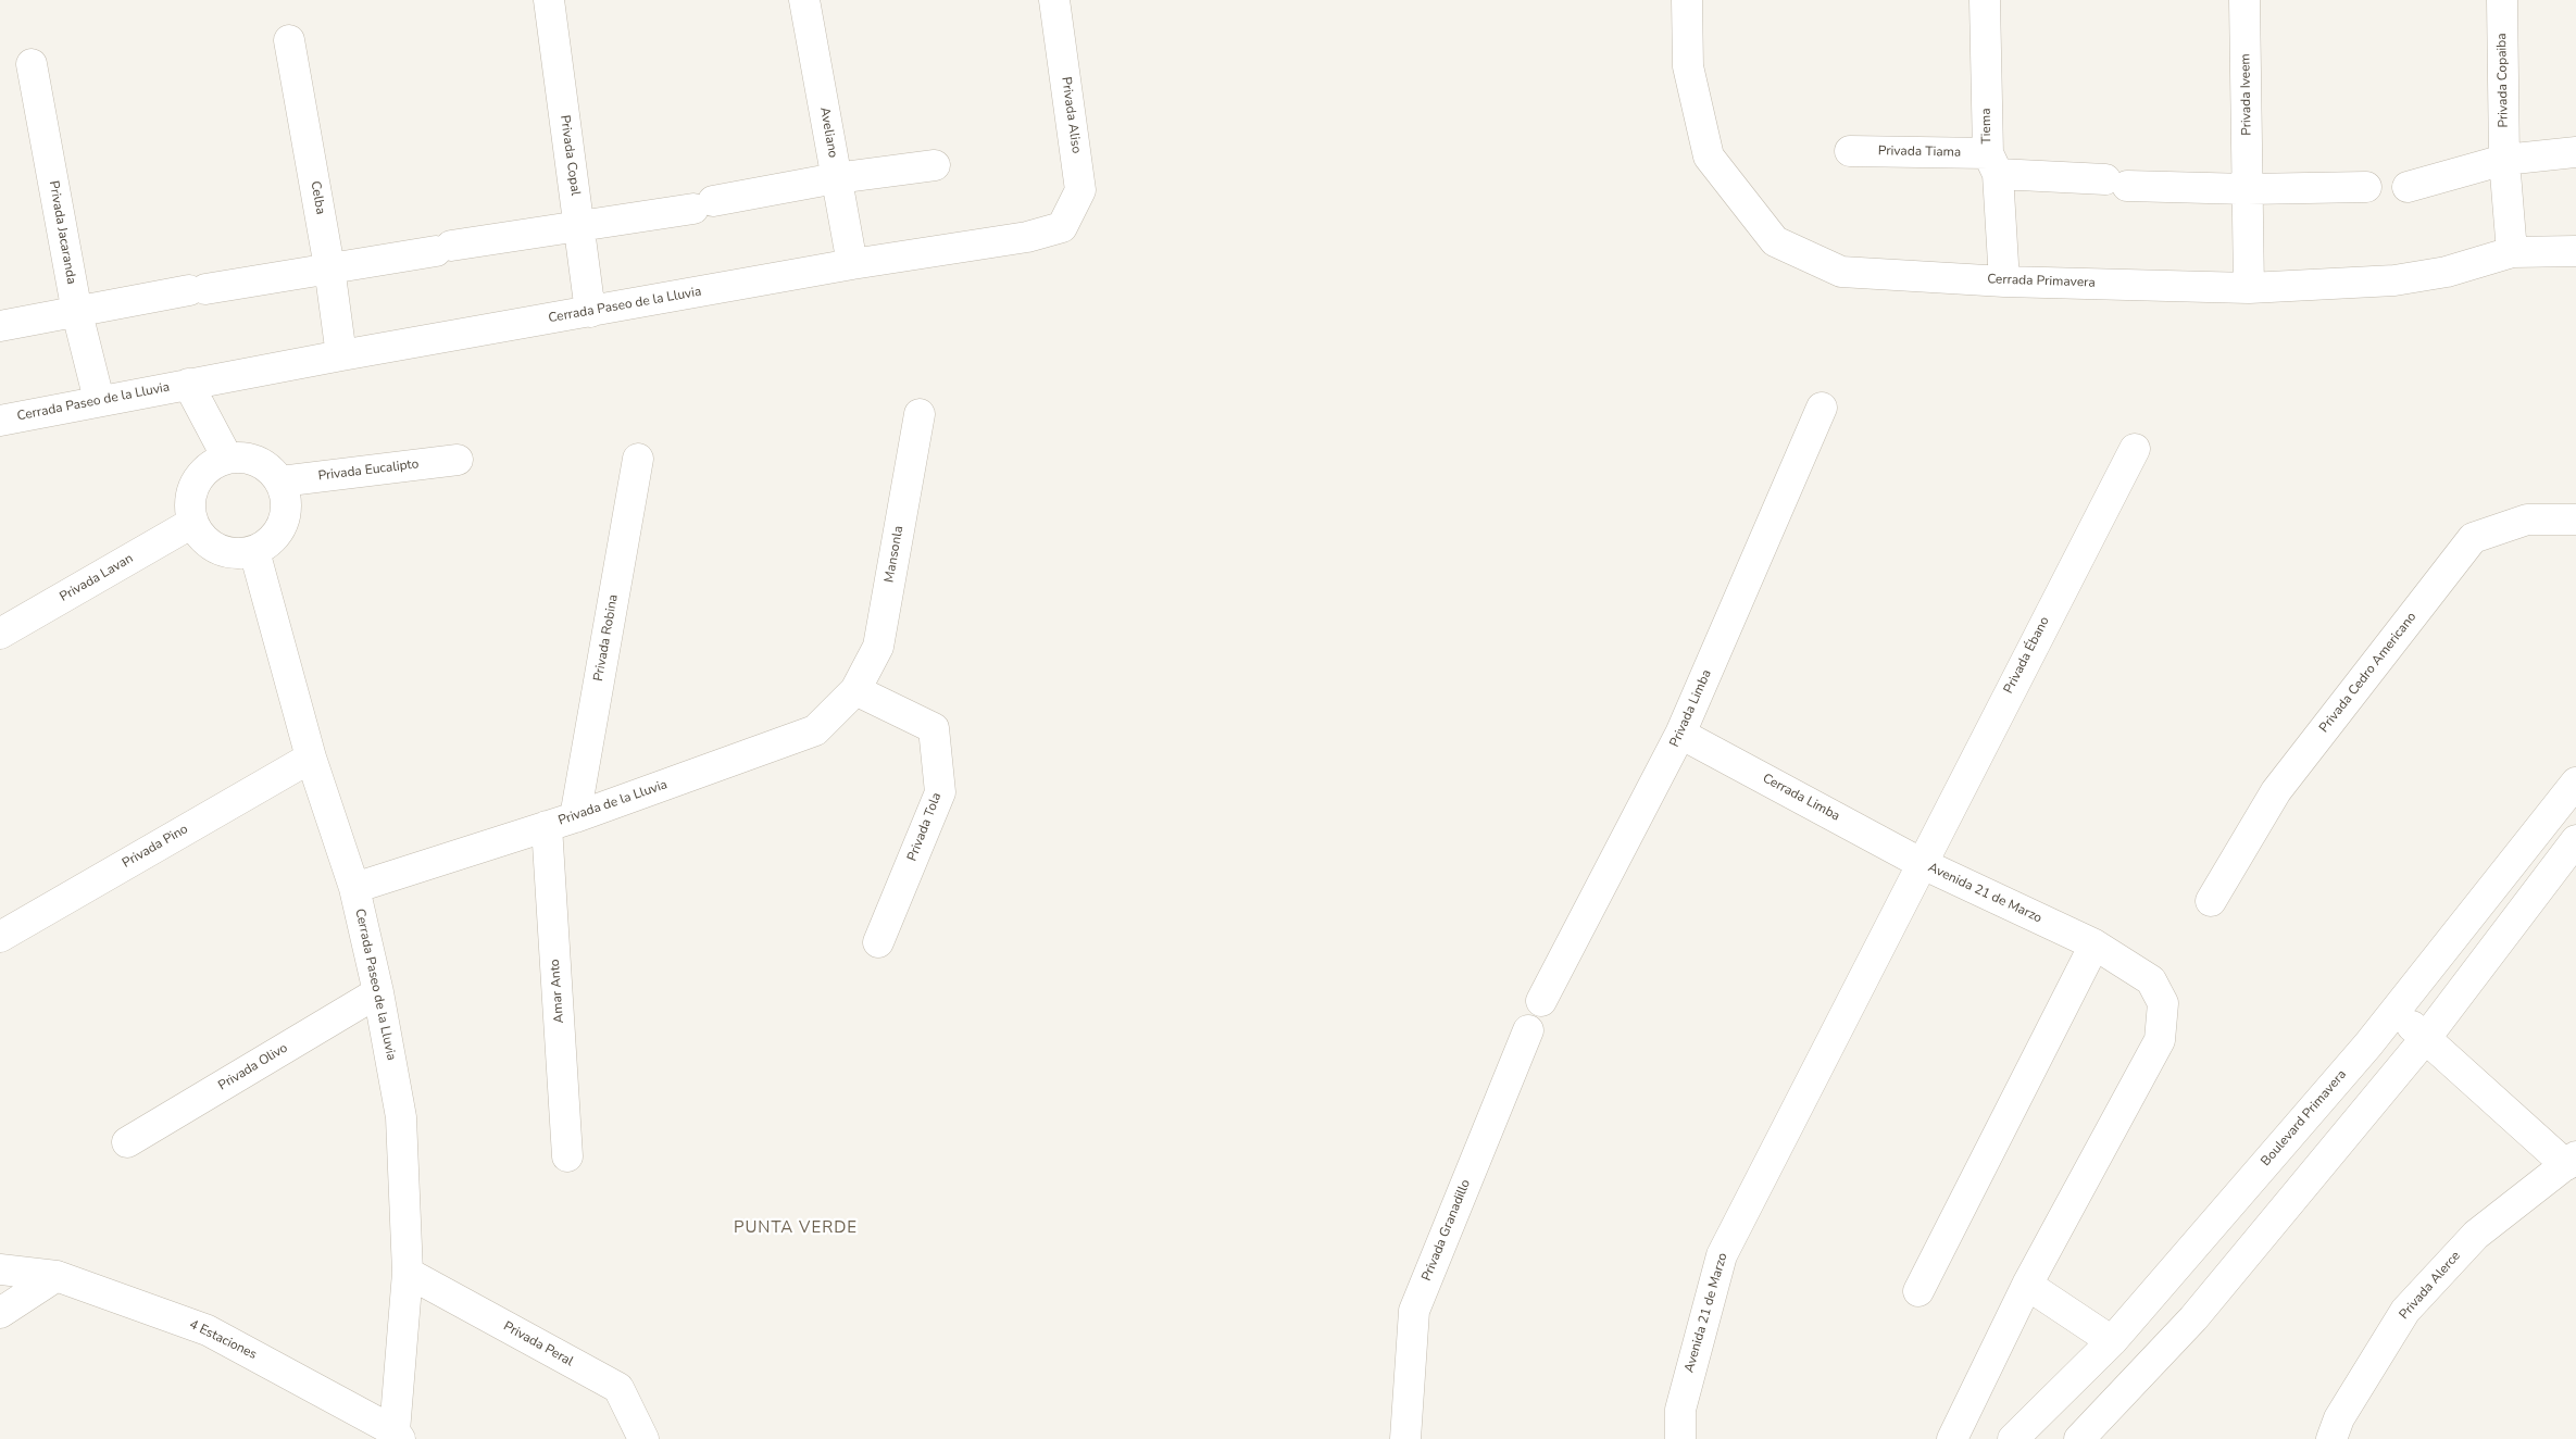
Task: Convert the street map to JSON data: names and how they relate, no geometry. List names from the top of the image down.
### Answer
{
  "streets": {
    "street": [
      "Privada Copaiba",
      "Privada Iveem",
      "Privada Aliso",
      "Tiema",
      "Aveliano",
      "Privada Tiama",
      "Privada Copal",
      "Celba",
      "Privada Jacaranda",
      "Cerrada Primavera",
      "Cerrada Paseo de la Lluvia",
      "Privada Eucalipto",
      "Mansonla",
      "Privada Lavan",
      "Privada Robina",
      "Privada Ébano",
      "Privada Cedro Americano",
      "Privada Limba",
      "Cerrada Limba",
      "Privada de la Lluvia",
      "Privada Tola",
      "Privada Pino",
      "Avenida 21 de Marzo",
      "Amar Anto",
      "Privada Olivo",
      "Boulevard Primavera",
      "Privada Granadillo",
      "Privada Alerce",
      "4 Estaciones",
      "Privada Peral"
    ]
  },
  "crossings": [
    ["Privada Copaiba", "Cerrada Primavera"],
    ["Privada Iveem", "Privada Tiama"],
    ["Privada Iveem", "Cerrada Primavera"],
    ["Privada Aliso", "Cerrada Paseo de la Lluvia"],
    ["Tiema", "Privada Tiama"],
    ["Tiema", "Cerrada Primavera"],
    ["Aveliano", "Cerrada Paseo de la Lluvia"],
    ["Privada Copal", "Cerrada Paseo de la Lluvia"],
    ["Celba", "Cerrada Paseo de la Lluvia"],
    ["Privada Jacaranda", "Cerrada Paseo de la Lluvia"],
    ["Cerrada Paseo de la Lluvia", "Privada Eucalipto"],
    ["Cerrada Paseo de la Lluvia", "Privada Lavan"],
    ["Cerrada Paseo de la Lluvia", "Privada de la Lluvia"],
    ["Cerrada Paseo de la Lluvia", "Privada Pino"],
    ["Cerrada Paseo de la Lluvia", "Privada Olivo"],
    ["Cerrada Paseo de la Lluvia", "4 Estaciones"],
    ["Cerrada Paseo de la Lluvia", "Privada Peral"],
    ["Privada Eucalipto", "Privada Lavan"],
    ["Mansonla", "Privada de la Lluvia"],
    ["Mansonla", "Privada Tola"],
    ["Privada Robina", "Privada de la Lluvia"],
    ["Privada Ébano", "Cerrada Limba"],
    ["Privada Ébano", "Avenida 21 de Marzo"],
    ["Privada Limba", "Cerrada Limba"],
    ["Cerrada Limba", "Avenida 21 de Marzo"],
    ["Privada de la Lluvia", "Privada Tola"],
    ["Privada de la Lluvia", "Amar Anto"]
  ],
  "districts": ["PUNTA VERDE"]
}
